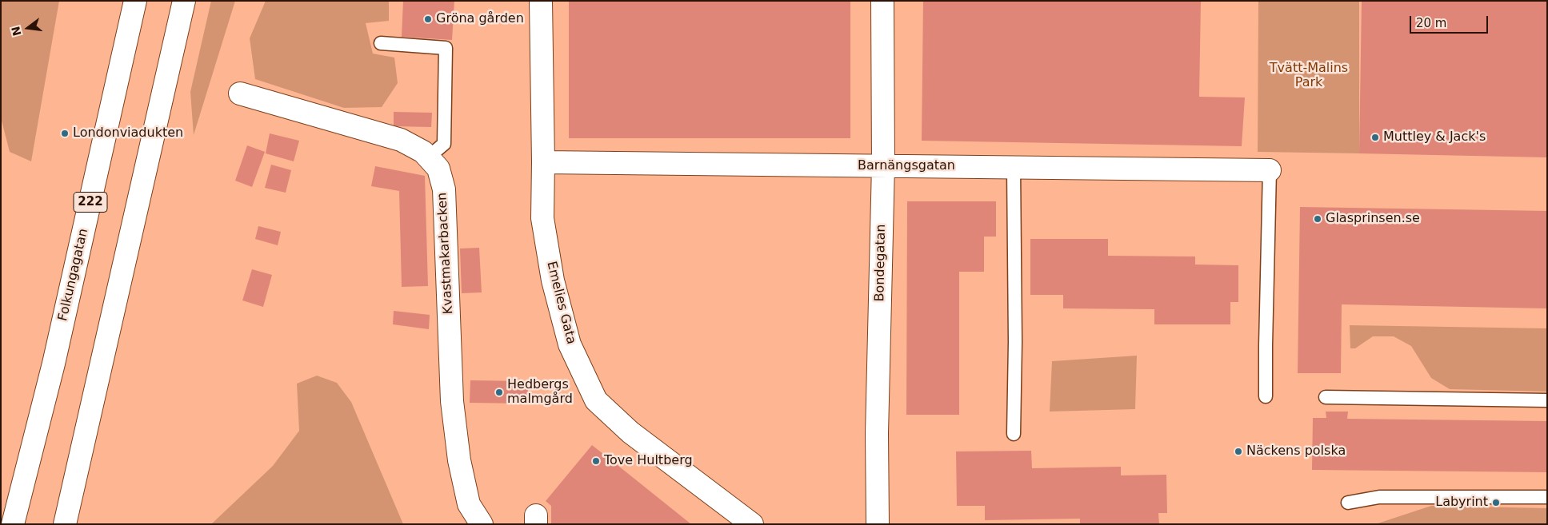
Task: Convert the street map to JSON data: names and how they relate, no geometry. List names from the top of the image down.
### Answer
{
  "streets": {
    "street": [
      "Barnängsgatan",
      "222",
      "Kvastmakarbacken",
      "Bondegatan",
      "Folkungagatan",
      "Emelies Gata"
    ]
  },
  "crossings": [
    ["Barnängsgatan", "Bondegatan"],
    ["Barnängsgatan", "Emelies Gata"]
  ],
  "parks": ["Tvätt-Malins Park"],
  "places": [
    "Gröna gården",
    "Londonviadukten",
    "Muttley & Jack's",
    "Glasprinsen.se",
    "Hedbergs malmgård",
    "Näckens polska",
    "Tove Hultberg",
    "Labyrint"
  ],
  "scale_bar": "20 m",
  "north": "left"
}
